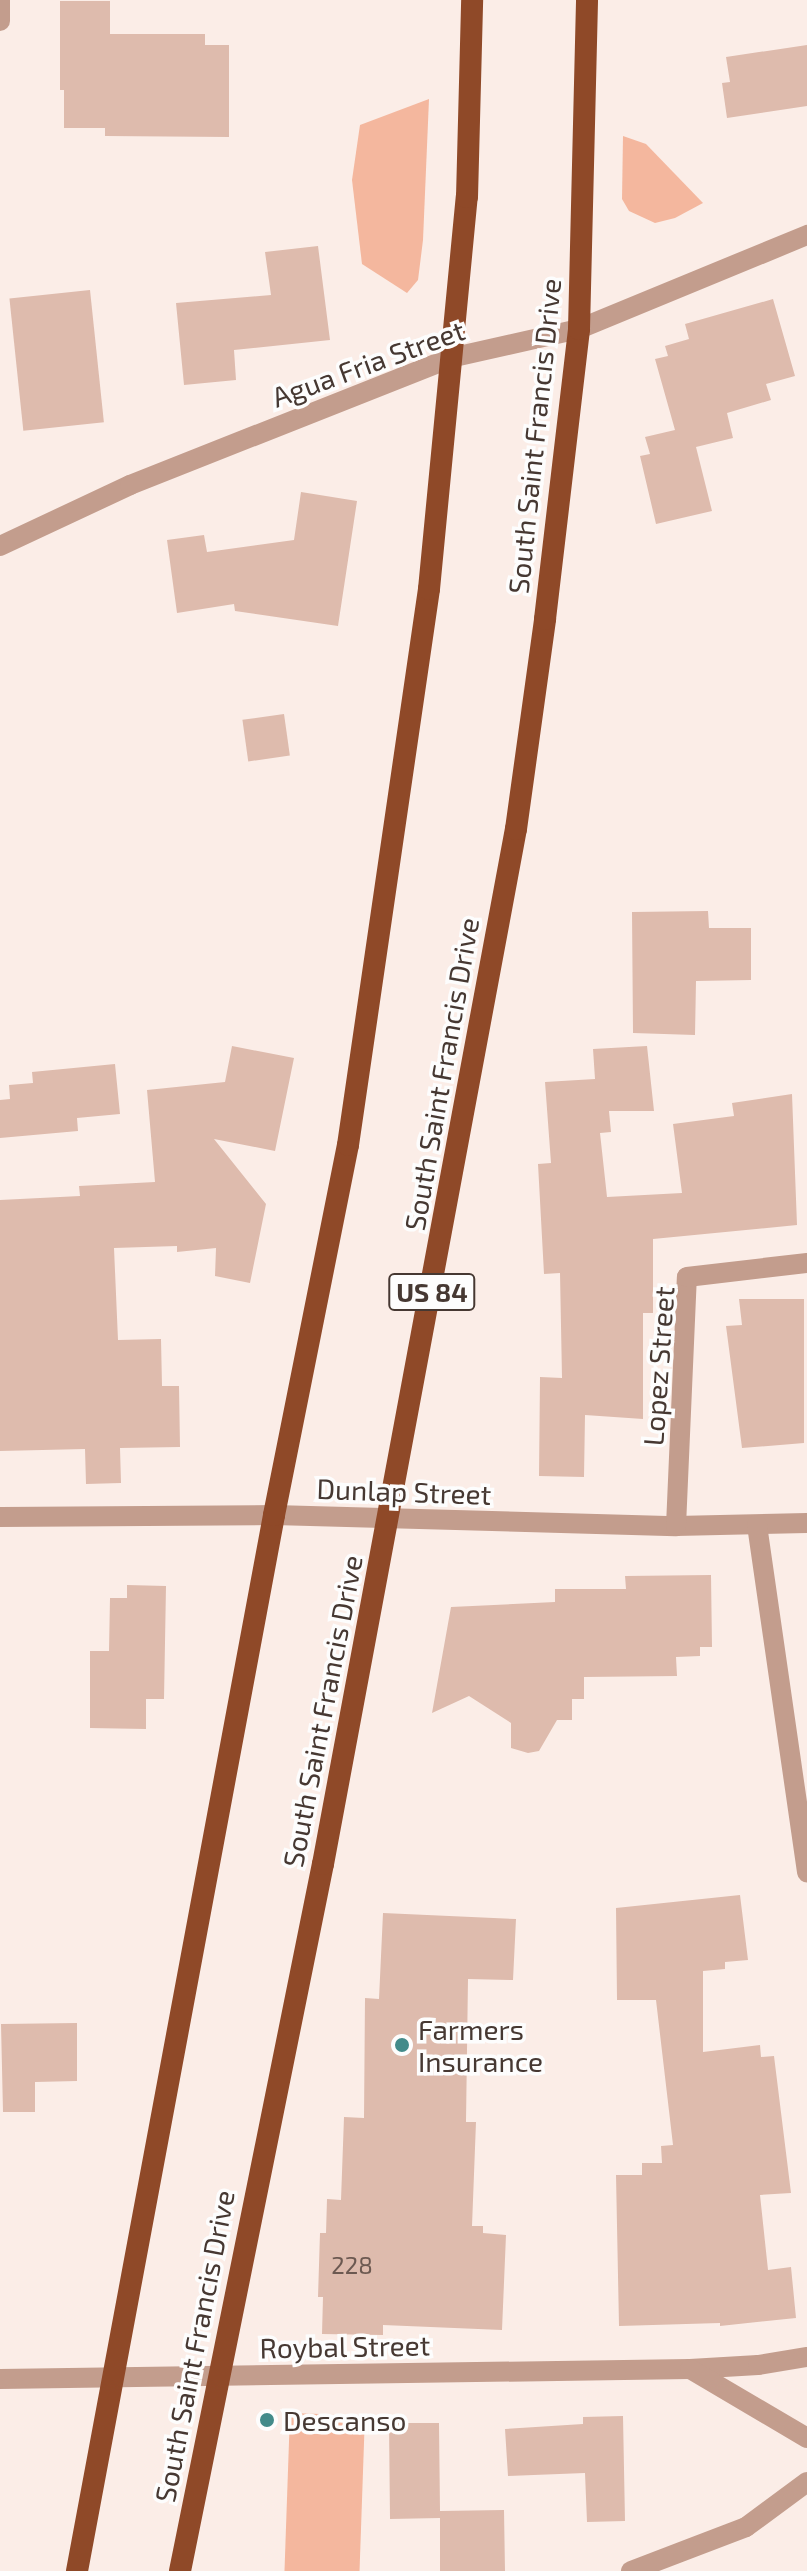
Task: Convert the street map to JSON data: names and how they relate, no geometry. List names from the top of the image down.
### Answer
{
  "streets": {
    "highway": ["South Saint Francis Drive", "US 84"],
    "street": [
      "Agua Fria Street",
      "Lopez Street",
      "Dunlap Street",
      "Roybal Street"
    ]
  },
  "crossings": [
    ["Agua Fria Street", "South Saint Francis Drive"],
    ["South Saint Francis Drive", "Dunlap Street"],
    ["South Saint Francis Drive", "Roybal Street"],
    ["Lopez Street", "Dunlap Street"]
  ],
  "places": ["Farmers Insurance", "Descanso"],
  "house_numbers": ["228"]
}
